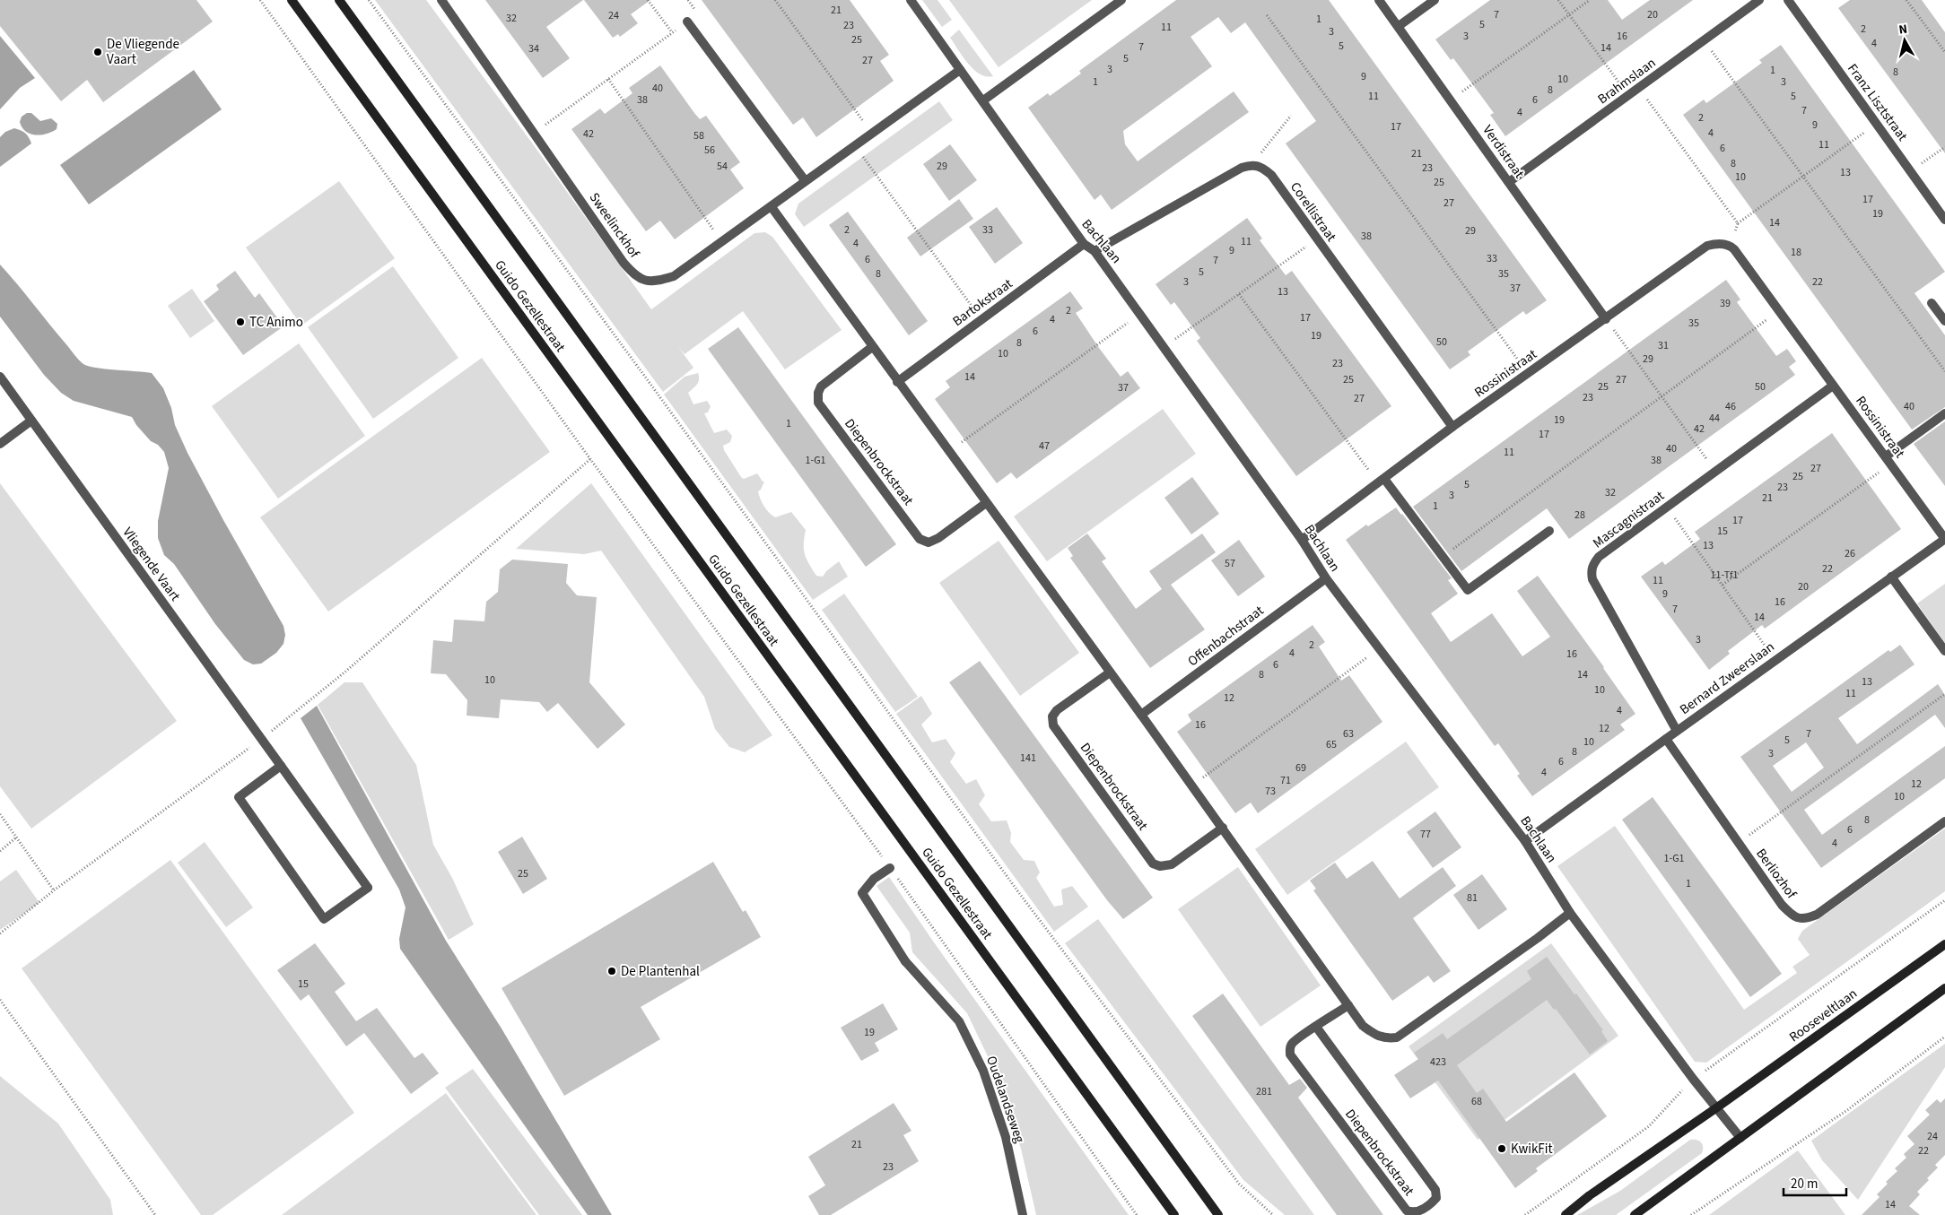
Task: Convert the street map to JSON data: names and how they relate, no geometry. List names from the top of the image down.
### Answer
{
  "streets": {
    "main road": ["Guido Gezellestraat", "Rooseveltlaan"],
    "street": [
      "Brahmslaan",
      "Franz Lisztstraat",
      "Verdistraat",
      "Corellistraat",
      "Sweelinckhof",
      "Bachlaan",
      "Bartokstraat",
      "Rossinistraat",
      "Diepenbrockstraat",
      "Mascagnistraat",
      "Vliegende Vaart",
      "Offenbachstraat",
      "Bernard Zweerslaan",
      "Berliozhof",
      "Oudelandseweg"
    ]
  },
  "crossings": [
    ["Brahmslaan", "Verdistraat"],
    ["Verdistraat", "Rossinistraat"],
    ["Corellistraat", "Rossinistraat"],
    ["Sweelinckhof", "Bachlaan"],
    ["Bachlaan", "Bartokstraat"],
    ["Bachlaan", "Rossinistraat"],
    ["Bachlaan", "Offenbachstraat"],
    ["Bachlaan", "Bernard Zweerslaan"],
    ["Bachlaan", "Rooseveltlaan"],
    ["Rossinistraat", "Mascagnistraat"],
    ["Rossinistraat", "Bernard Zweerslaan"],
    ["Mascagnistraat", "Bernard Zweerslaan"],
    ["Bernard Zweerslaan", "Berliozhof"]
  ],
  "places": [
    "De Vliegende Vaart",
    "TC Animo",
    "De Plantenhal",
    "KwikFit"
  ],
  "house_numbers": [
    "21",
    "7",
    "20",
    "24",
    "32",
    "1",
    "5",
    "23",
    "11",
    "2",
    "3",
    "3",
    "16",
    "25",
    "4",
    "5",
    "7",
    "14",
    "34",
    "5",
    "27",
    "3",
    "1",
    "8",
    "9",
    "10",
    "1",
    "3",
    "40",
    "8",
    "11",
    "5",
    "38",
    "6",
    "7",
    "4",
    "2",
    "9",
    "17",
    "4",
    "42",
    "58",
    "11",
    "6",
    "56",
    "21",
    "8",
    "54",
    "29",
    "23",
    "13",
    "10",
    "25",
    "17",
    "27",
    "19",
    "14",
    "2",
    "33",
    "29",
    "38",
    "11",
    "4",
    "9",
    "18",
    "33",
    "6",
    "7",
    "5",
    "8",
    "35",
    "3",
    "22",
    "37",
    "13",
    "39",
    "2",
    "17",
    "4",
    "35",
    "6",
    "19",
    "50",
    "8",
    "31",
    "10",
    "29",
    "23",
    "14",
    "25",
    "27",
    "25",
    "50",
    "37",
    "23",
    "27",
    "46",
    "40",
    "44",
    "19",
    "1",
    "42",
    "17",
    "47",
    "40",
    "11",
    "1-G1",
    "38",
    "27",
    "25",
    "5",
    "23",
    "32",
    "3",
    "21",
    "1",
    "28",
    "17",
    "15",
    "13",
    "26",
    "57",
    "22",
    "11-Tf1",
    "11",
    "20",
    "9",
    "16",
    "7",
    "14",
    "3",
    "2",
    "4",
    "16",
    "6",
    "8",
    "14",
    "10",
    "13",
    "10",
    "11",
    "12",
    "4",
    "16",
    "12",
    "63",
    "7",
    "5",
    "10",
    "65",
    "8",
    "3",
    "141",
    "6",
    "69",
    "4",
    "71",
    "12",
    "73",
    "10",
    "8",
    "6",
    "77",
    "4",
    "1-G1",
    "25",
    "1",
    "81",
    "15",
    "19",
    "423",
    "281",
    "68",
    "24",
    "21",
    "22",
    "23",
    "14"
  ],
  "scale_bar": "20 m",
  "north": "top"
}
